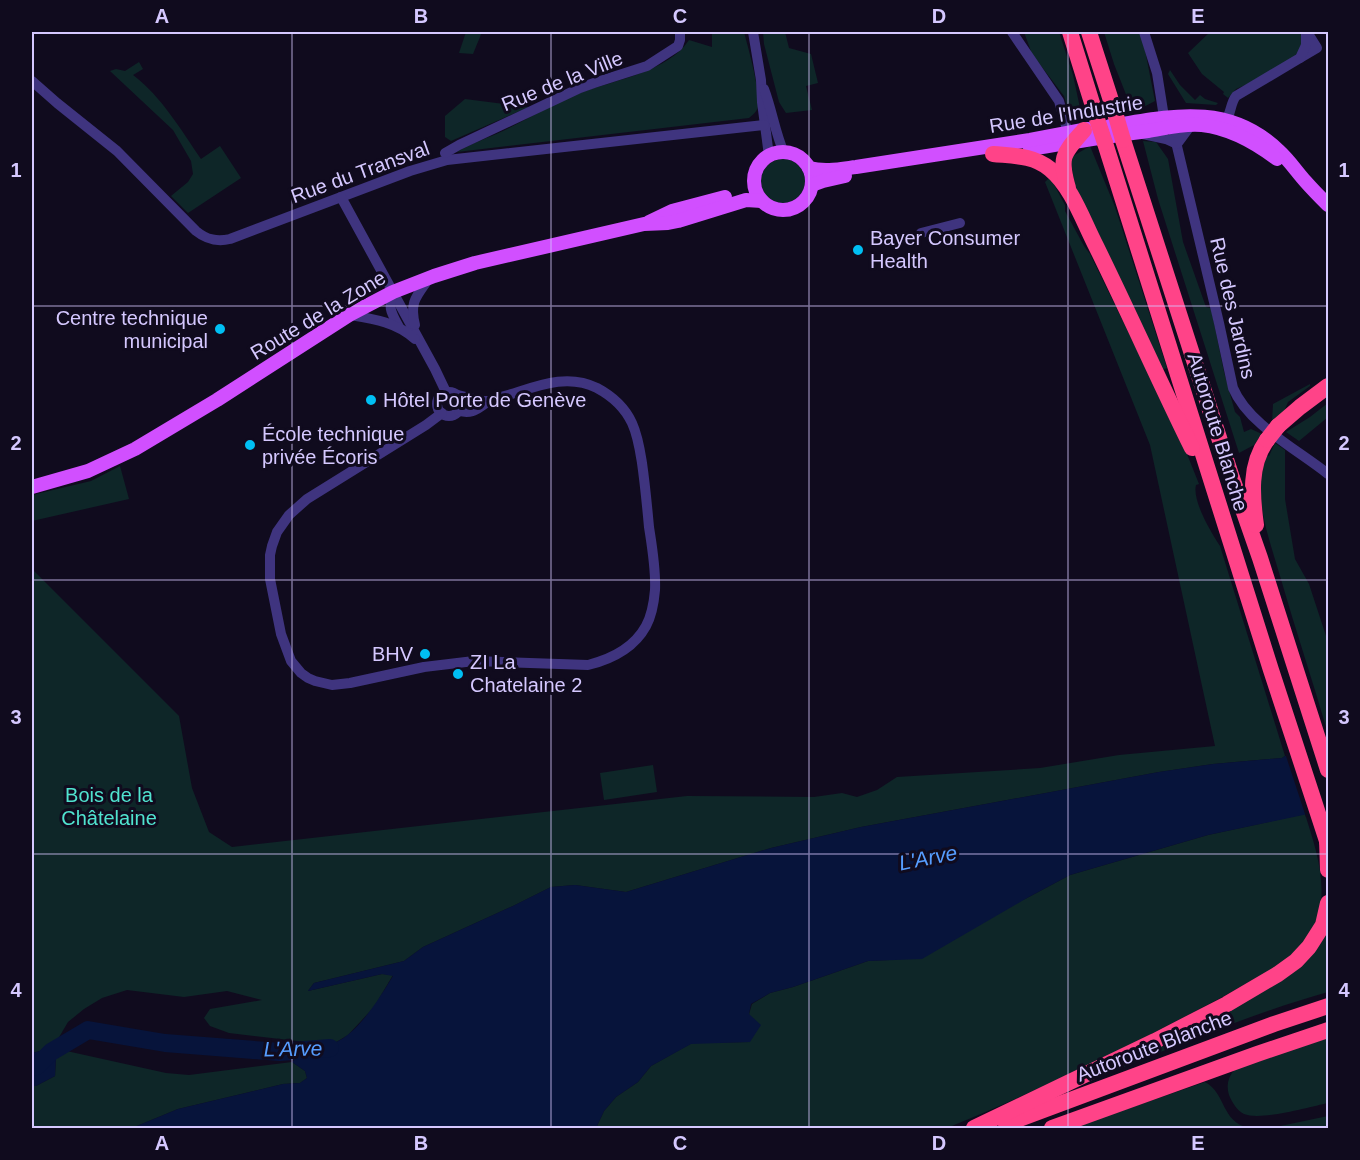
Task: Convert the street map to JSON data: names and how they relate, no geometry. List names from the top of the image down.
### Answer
{
  "streets": {
    "highway": ["Autoroute Blanche"],
    "main road": ["Rue de l'Industrie", "Route de la Zone"],
    "street": ["Rue de la Ville", "Rue du Transval", "Rue des Jardins"]
  },
  "crossings": [
    ["Rue de l'Industrie", "Rue des Jardins"],
    ["Rue de l'Industrie", "Route de la Zone"],
    ["Rue de l'Industrie", "Autoroute Blanche"]
  ],
  "water": ["L'Arve"],
  "parks": ["Bois de la Châtelaine"],
  "places": [
    "Bayer Consumer Health",
    "Centre technique municipal",
    "Hôtel Porte de Genève",
    "École technique privée Écoris",
    "BHV",
    "ZI La Chatelaine 2"
  ],
  "grid": {
    "columns": [
      "A",
      "B",
      "C",
      "D",
      "E"
    ],
    "rows": [
      "1",
      "2",
      "3",
      "4"
    ]
  }
}
